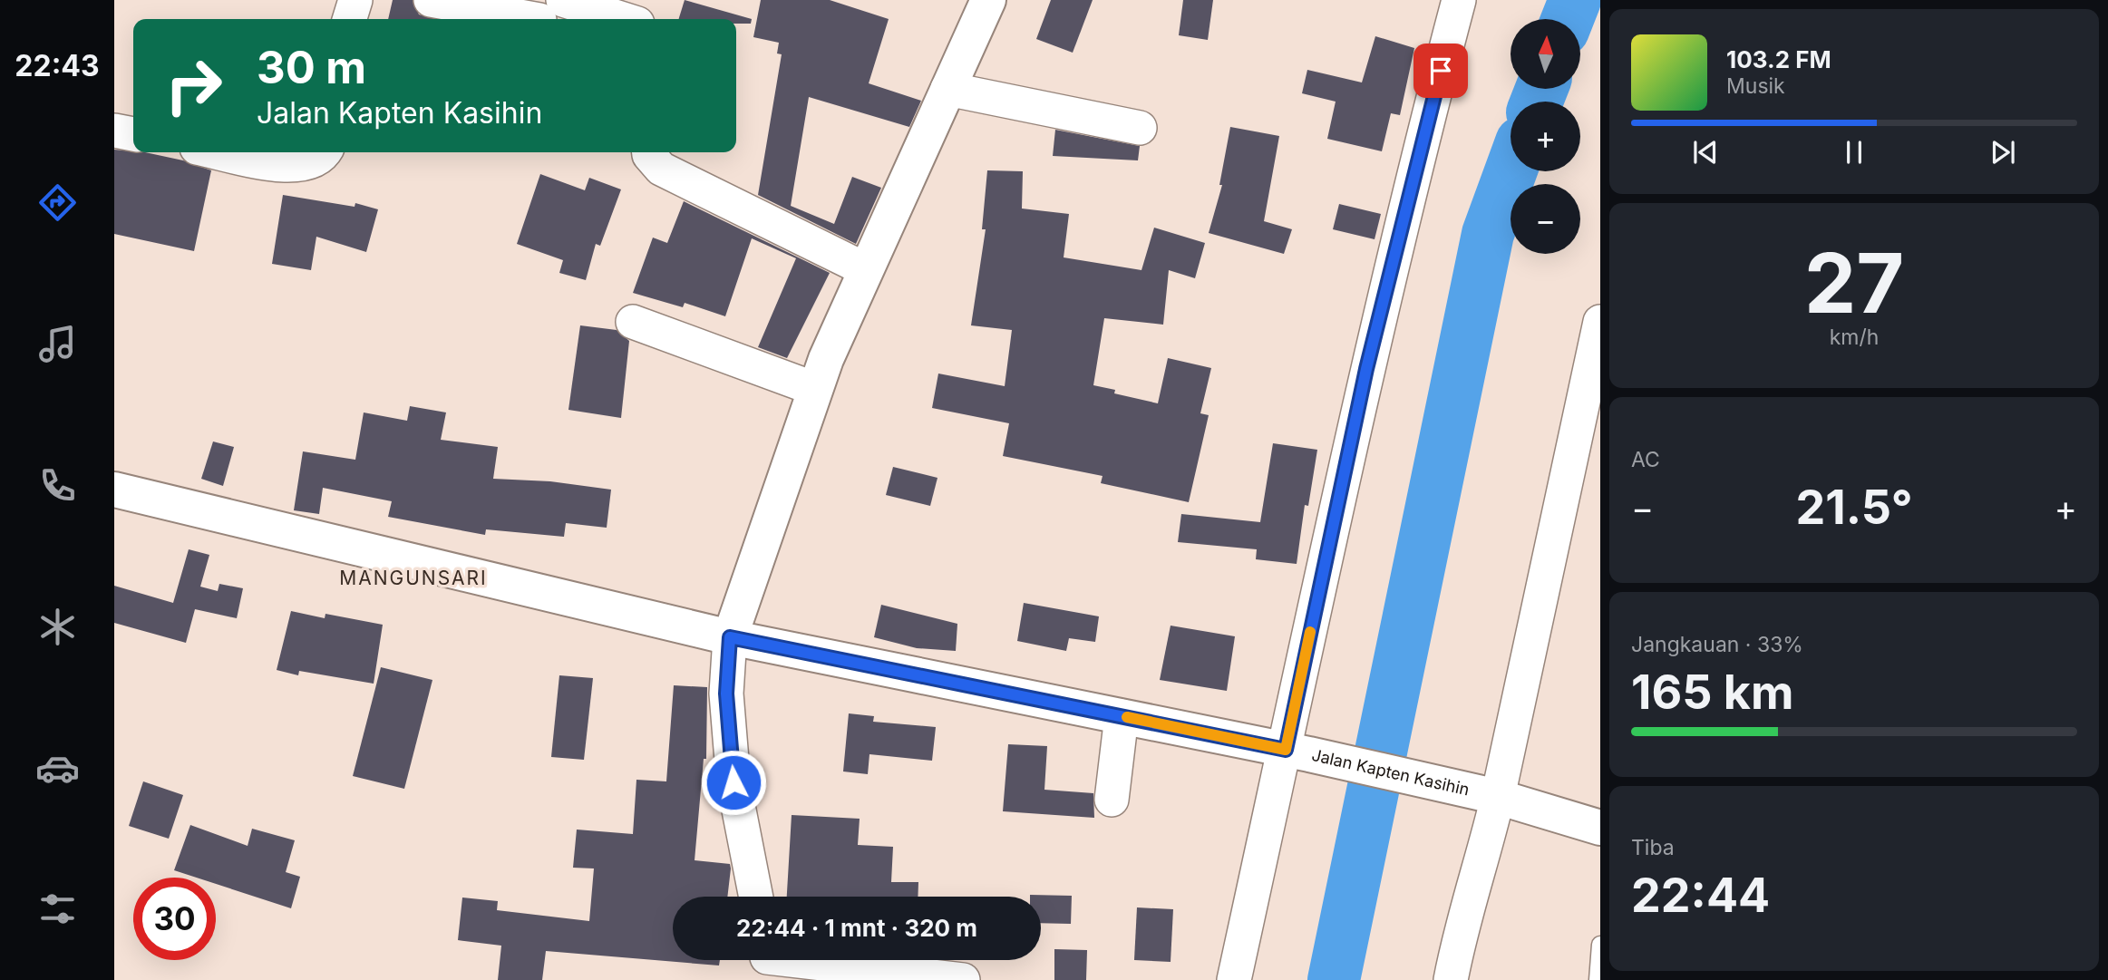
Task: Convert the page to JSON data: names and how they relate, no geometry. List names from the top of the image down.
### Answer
{
  "streets": {
    "main road": ["Jalan Kapten Kasihin"]
  },
  "districts": ["MANGUNSARI"],
  "north": "top",
  "page": {
    "tabs": "22:43",
    "map_buttons": ["+", "−"],
    "turn": ["30 m", "Jalan Kapten Kasihin"],
    "song": ["103.2 FM", "Musik"],
    "tile": [
      ["27", "km/h"],
      "AC",
      ["Jangkauan · 33%", "165 km"],
      ["Tiba", "22:44"]
    ],
    "heat": ["−", "21.5°", "+"],
    "limit": "30",
    "trip": "22:44 · 1 mnt · 320 m"
  }
}
